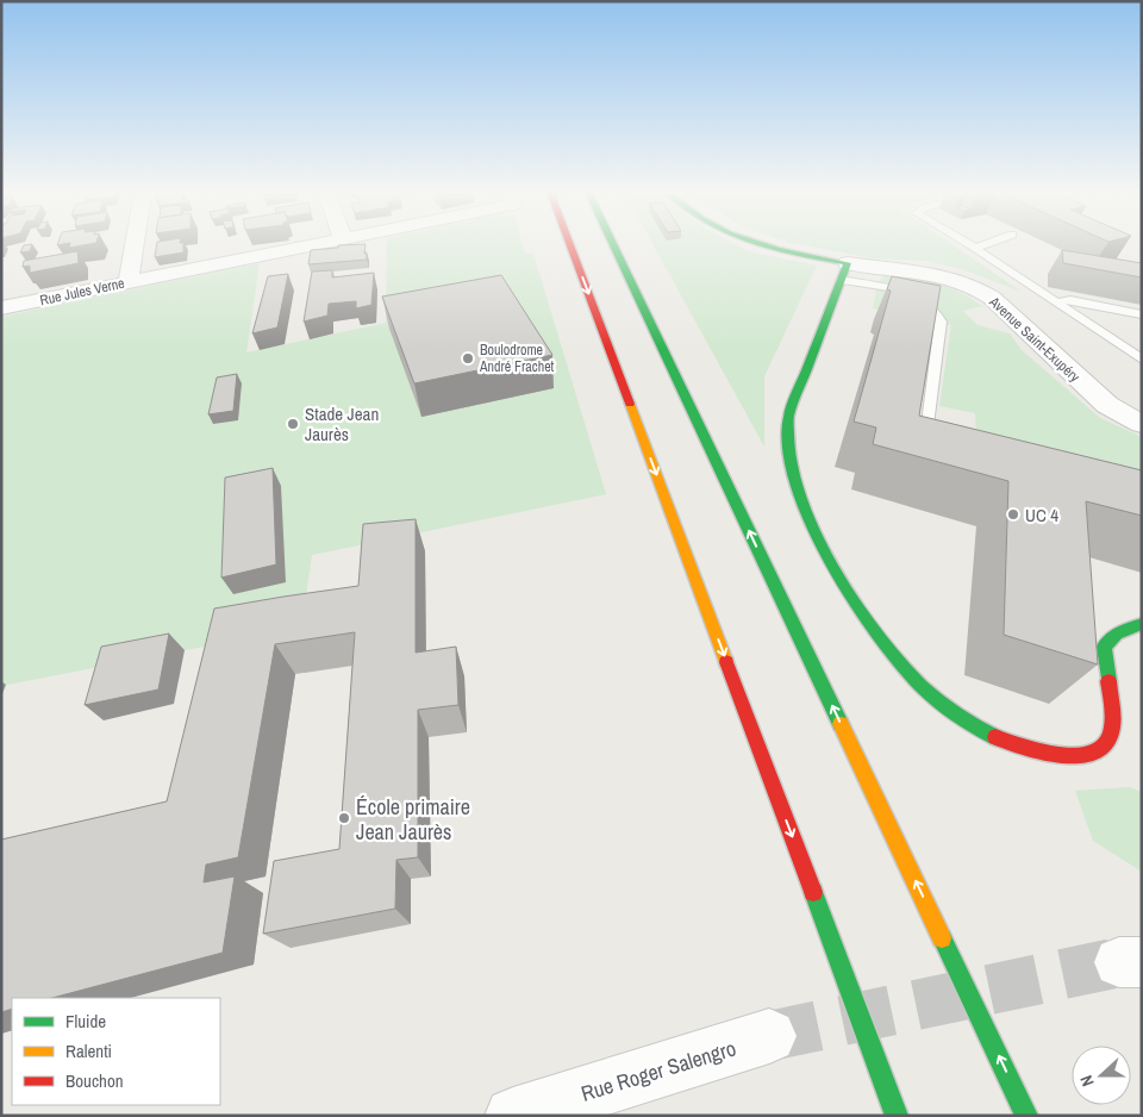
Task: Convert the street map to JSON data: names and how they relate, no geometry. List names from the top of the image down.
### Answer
{
  "streets": {
    "main road": ["Avenue Saint-Exupéry"],
    "street": ["Rue Jules Verne", "Rue Roger Salengro"]
  },
  "places": [
    "Boulodrome André Frachet",
    "Stade Jean Jaurès",
    "UC 4",
    "École primaire Jean Jaurès"
  ],
  "legend": ["Fluide", "Ralenti", "Bouchon"],
  "north": "left"
}
